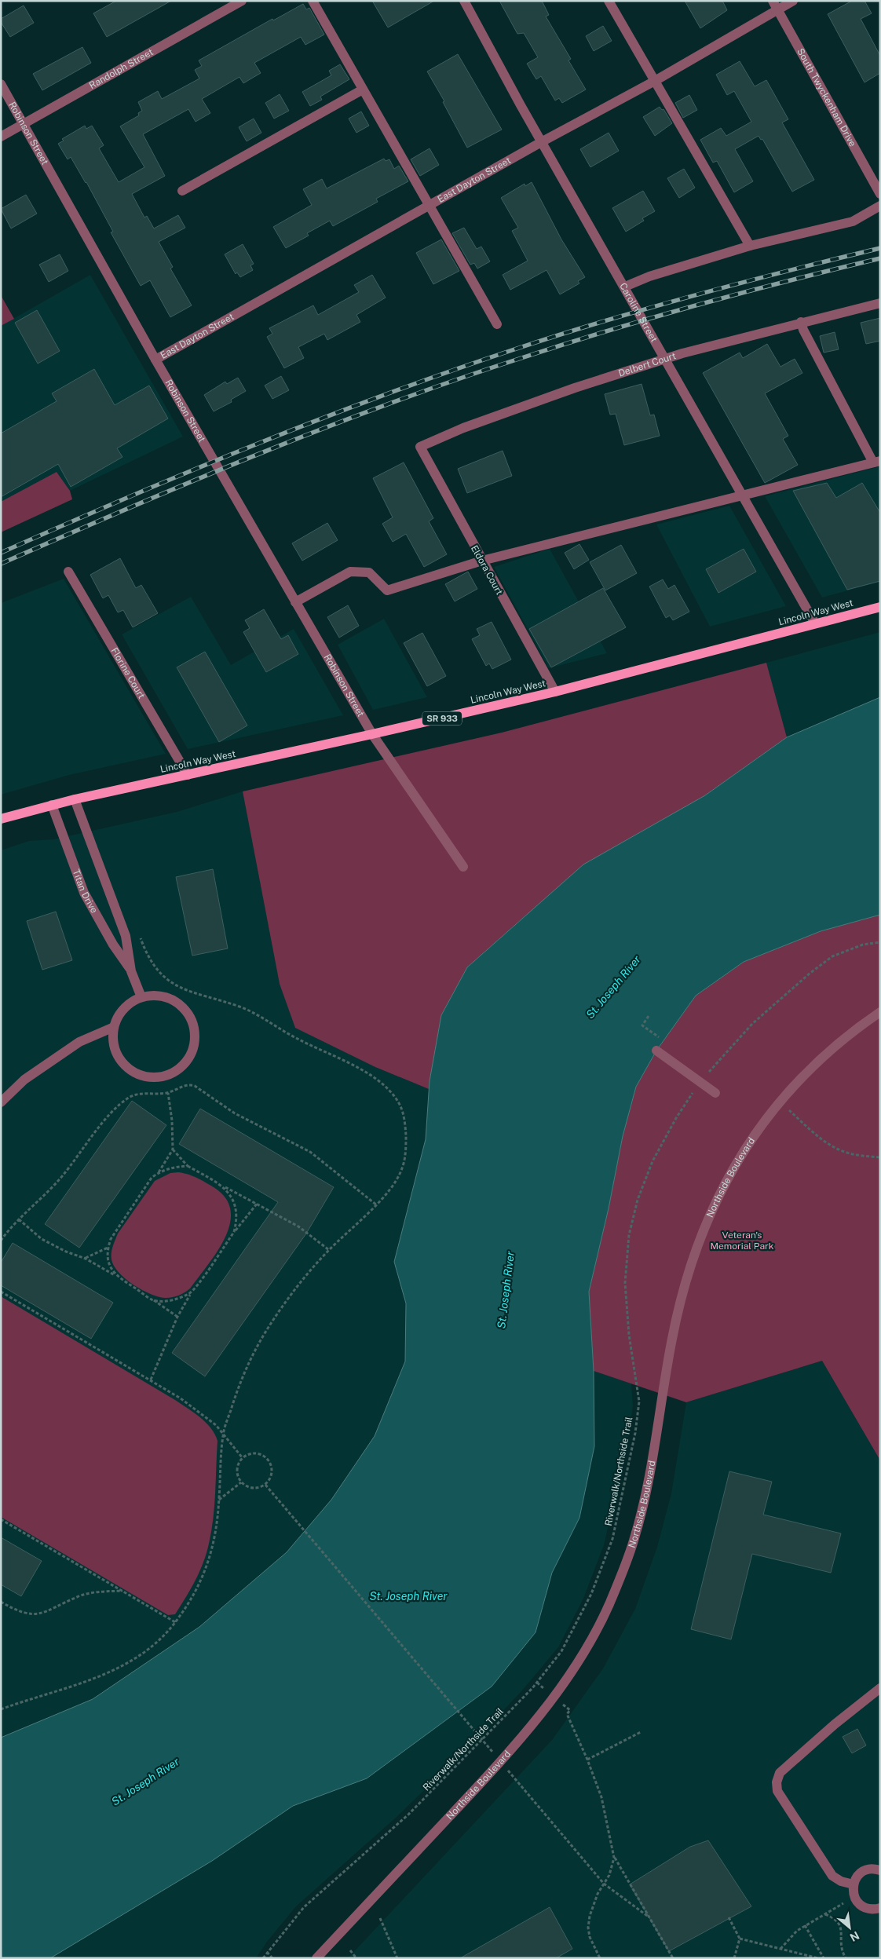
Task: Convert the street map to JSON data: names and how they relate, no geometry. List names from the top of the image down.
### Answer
{
  "streets": {
    "main road": ["Lincoln Way West", "SR 933"],
    "street": [
      "Randolph Street",
      "South Twyckenham Drive",
      "Robinson Street",
      "East Dayton Street",
      "Caroline Street",
      "Delbert Court",
      "Eldora Court",
      "Florine Court",
      "Titan Drive",
      "Northside Boulevard"
    ],
    "path": ["Riverwalk/Northside Trail"]
  },
  "crossings": [
    ["Randolph Street", "Robinson Street"],
    ["South Twyckenham Drive", "East Dayton Street"],
    ["Robinson Street", "East Dayton Street"],
    ["Robinson Street", "Lincoln Way West"],
    ["East Dayton Street", "Caroline Street"],
    ["Caroline Street", "Delbert Court"],
    ["Caroline Street", "Lincoln Way West"],
    ["Delbert Court", "Eldora Court"],
    ["Eldora Court", "Lincoln Way West"],
    ["Lincoln Way West", "Florine Court"],
    ["Lincoln Way West", "Titan Drive"]
  ],
  "water": ["St. Joseph River"],
  "parks": ["Veteran's Memorial Park"],
  "north": "bottom right"
}
